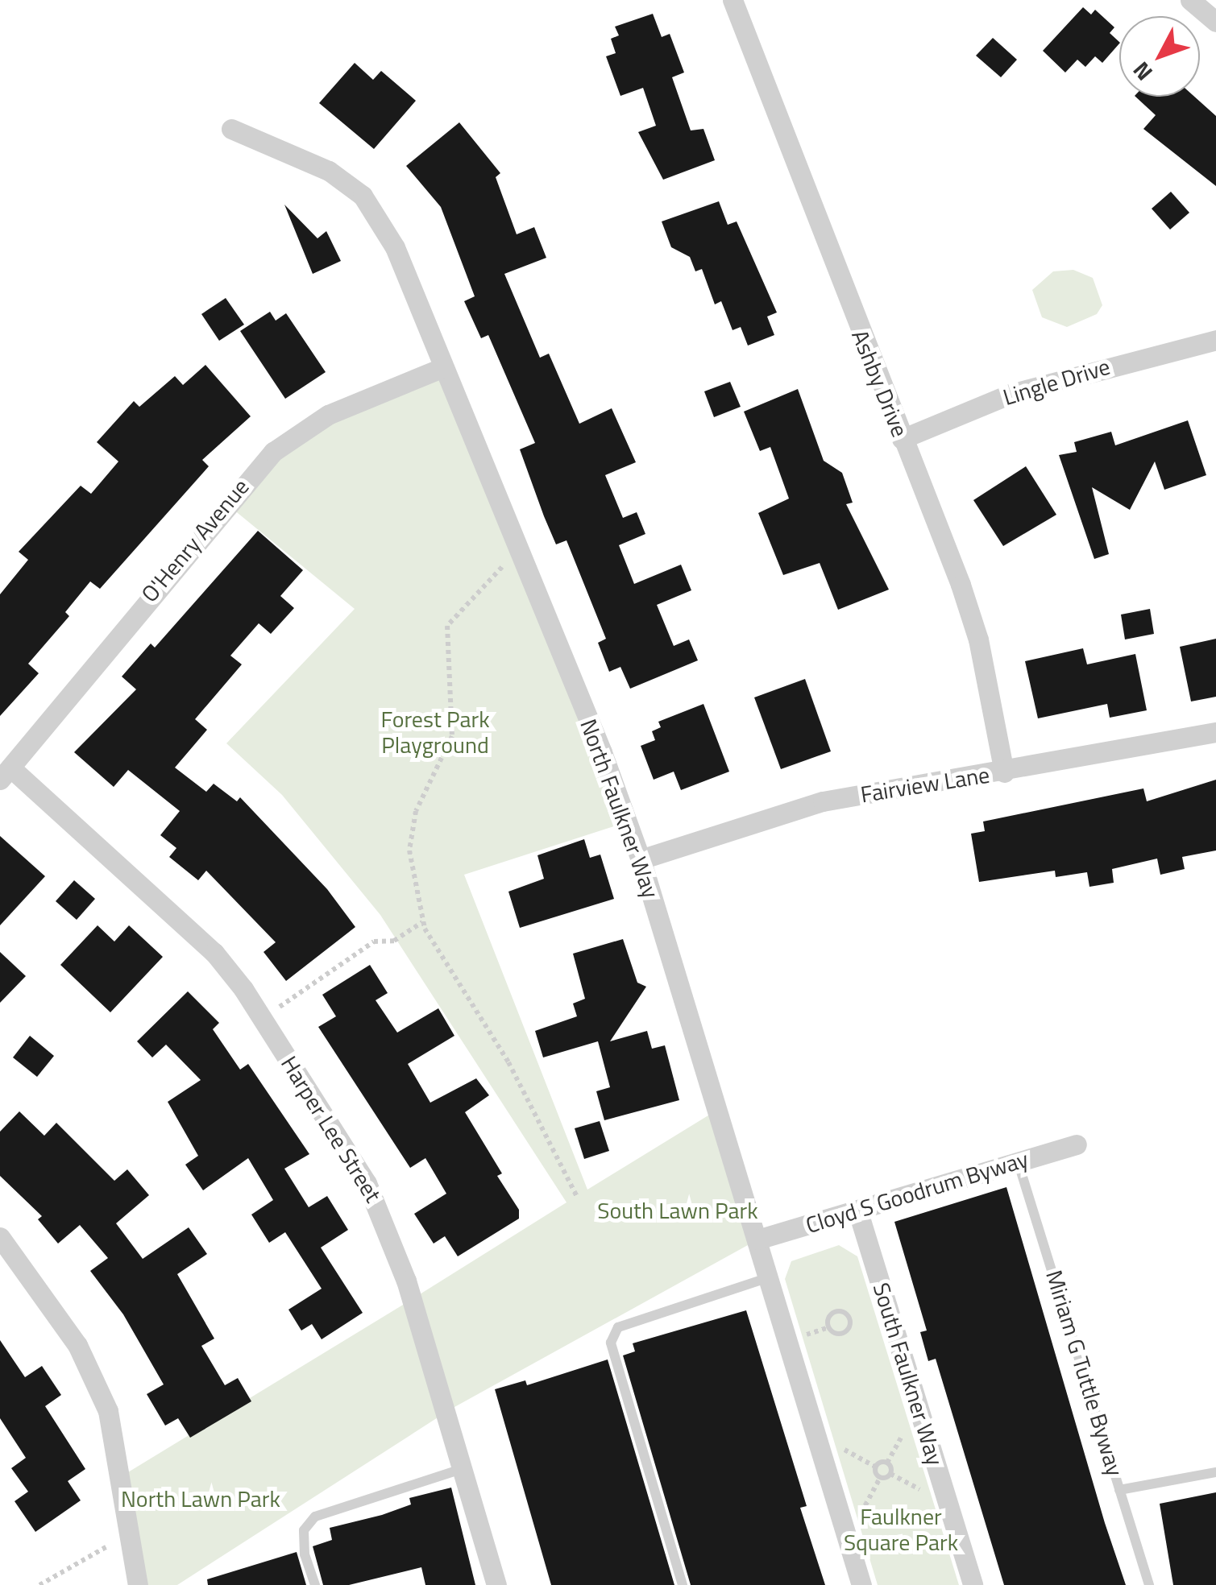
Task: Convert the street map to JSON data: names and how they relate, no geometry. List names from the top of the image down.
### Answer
{
  "streets": {
    "street": [
      "Lingle Drive",
      "Ashby Drive",
      "O'Henry Avenue",
      "Fairview Lane",
      "North Faulkner Way",
      "Harper Lee Street",
      "Cloyd S Goodrum Byway",
      "South Faulkner Way"
    ],
    "lane": ["Miriam G Tuttle Byway"]
  },
  "crossings": [
    ["Lingle Drive", "Ashby Drive"],
    ["Ashby Drive", "Fairview Lane"],
    ["O'Henry Avenue", "North Faulkner Way"],
    ["O'Henry Avenue", "Harper Lee Street"],
    ["Fairview Lane", "North Faulkner Way"],
    ["North Faulkner Way", "Cloyd S Goodrum Byway"],
    ["Cloyd S Goodrum Byway", "Miriam G Tuttle Byway"],
    ["Cloyd S Goodrum Byway", "South Faulkner Way"]
  ],
  "parks": [
    "Forest Park Playground",
    "South Lawn Park",
    "North Lawn Park",
    "Faulkner Square Park"
  ],
  "north": "bottom left"
}
